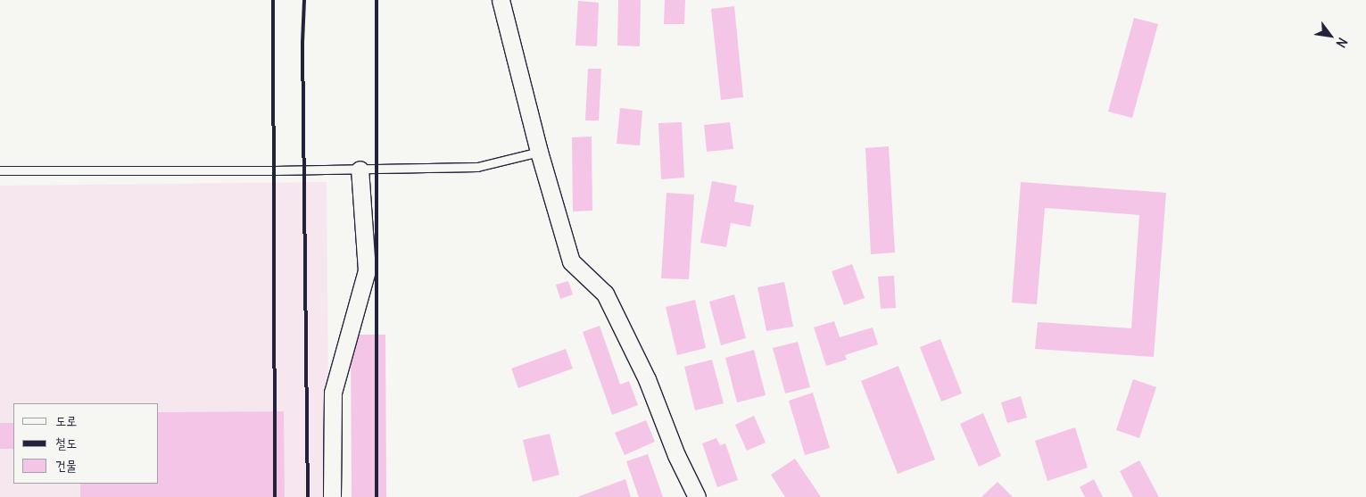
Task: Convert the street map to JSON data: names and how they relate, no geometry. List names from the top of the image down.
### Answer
{
  "legend": ["도로", "철도", "건물"],
  "north": "bottom right"
}
